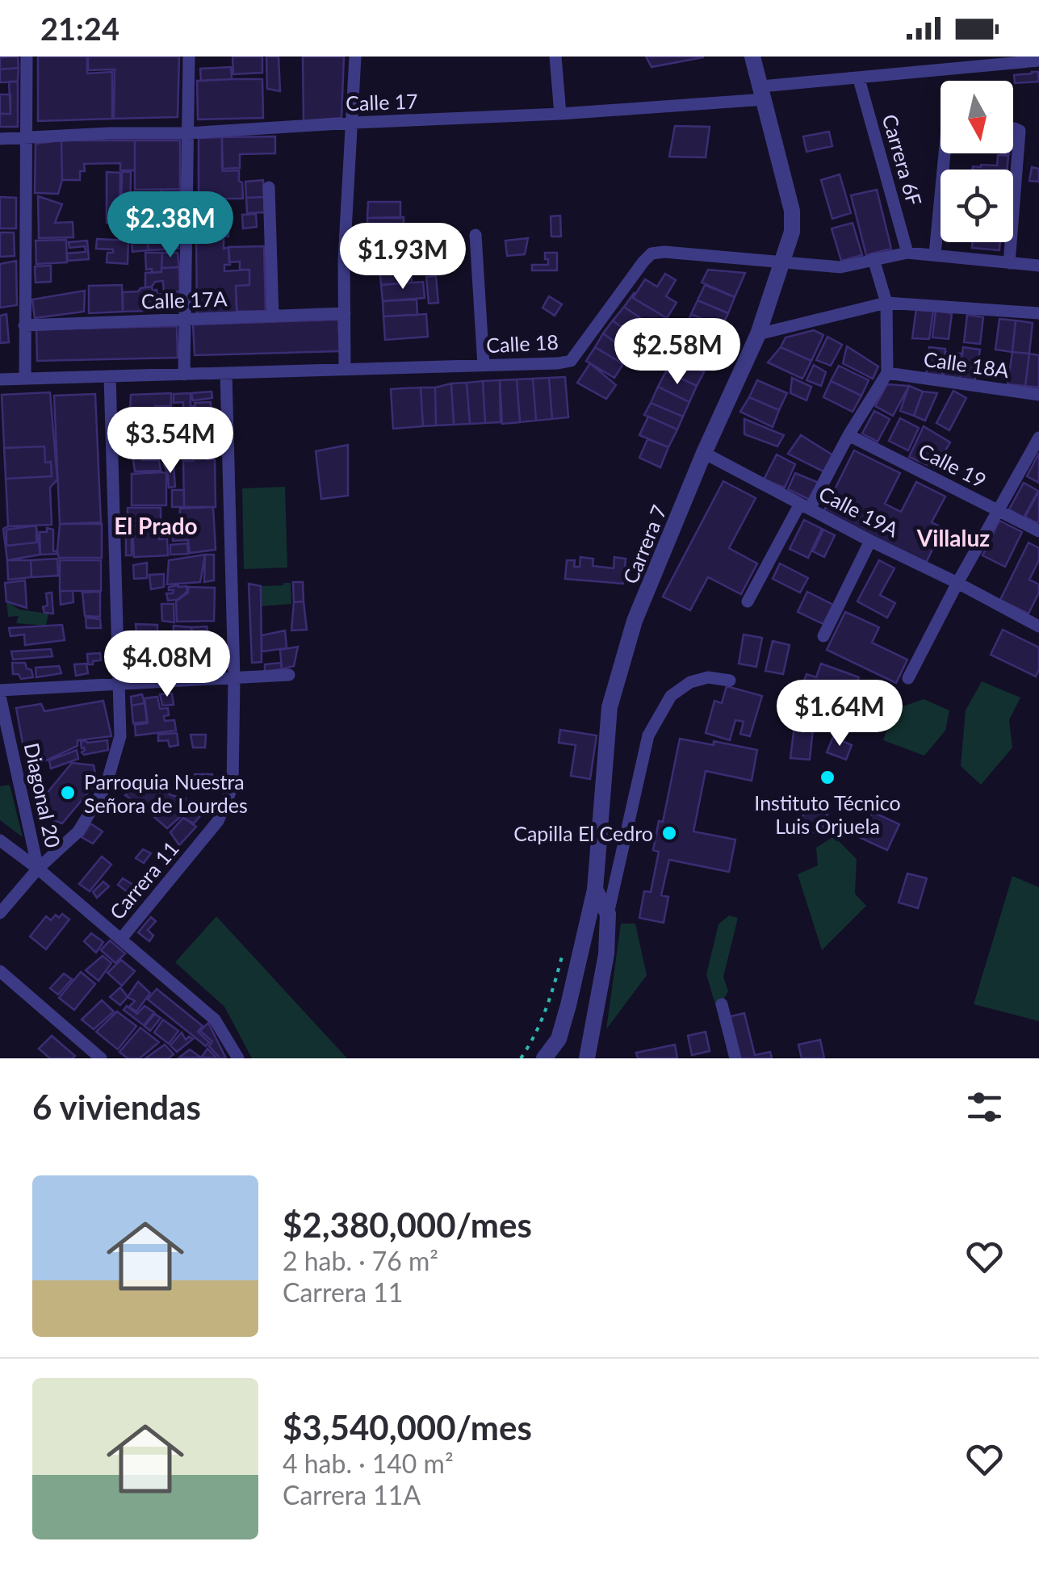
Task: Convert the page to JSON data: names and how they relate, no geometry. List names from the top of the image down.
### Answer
{
  "streets": {
    "street": [
      "Calle 17",
      "Carrera 6F",
      "Calle 17A",
      "Calle 18",
      "Calle 18A",
      "Calle 19",
      "Calle 19A",
      "Carrera 7",
      "Diagonal 20",
      "Carrera 11"
    ]
  },
  "crossings": [
    ["Calle 17", "Carrera 6F"],
    ["Calle 17", "Carrera 7"],
    ["Carrera 6F", "Calle 18"],
    ["Calle 18", "Carrera 7"],
    ["Calle 18", "Carrera 11"],
    ["Calle 19A", "Carrera 7"],
    ["Diagonal 20", "Carrera 11"]
  ],
  "districts": ["El Prado", "Villaluz"],
  "places": ["Instituto Técnico Luis Orjuela", "Parroquia Nuestra Señora de Lourdes", "Capilla El Cedro"],
  "north": "bottom",
  "page": {
    "status": "21:24",
    "price": [
      "$2.38M",
      "$1.93M",
      "$2.58M",
      "$3.54M",
      "$4.08M",
      "$1.64M"
    ],
    "heading": "6 viviendas",
    "list": [
      {
        "name": "$2,380,000/mes",
        "note": "2 hab. · 76 m² · Carrera 11"
      },
      {
        "name": "$3,540,000/mes",
        "note": "4 hab. · 140 m² · Carrera 11A"
      }
    ]
  }
}
